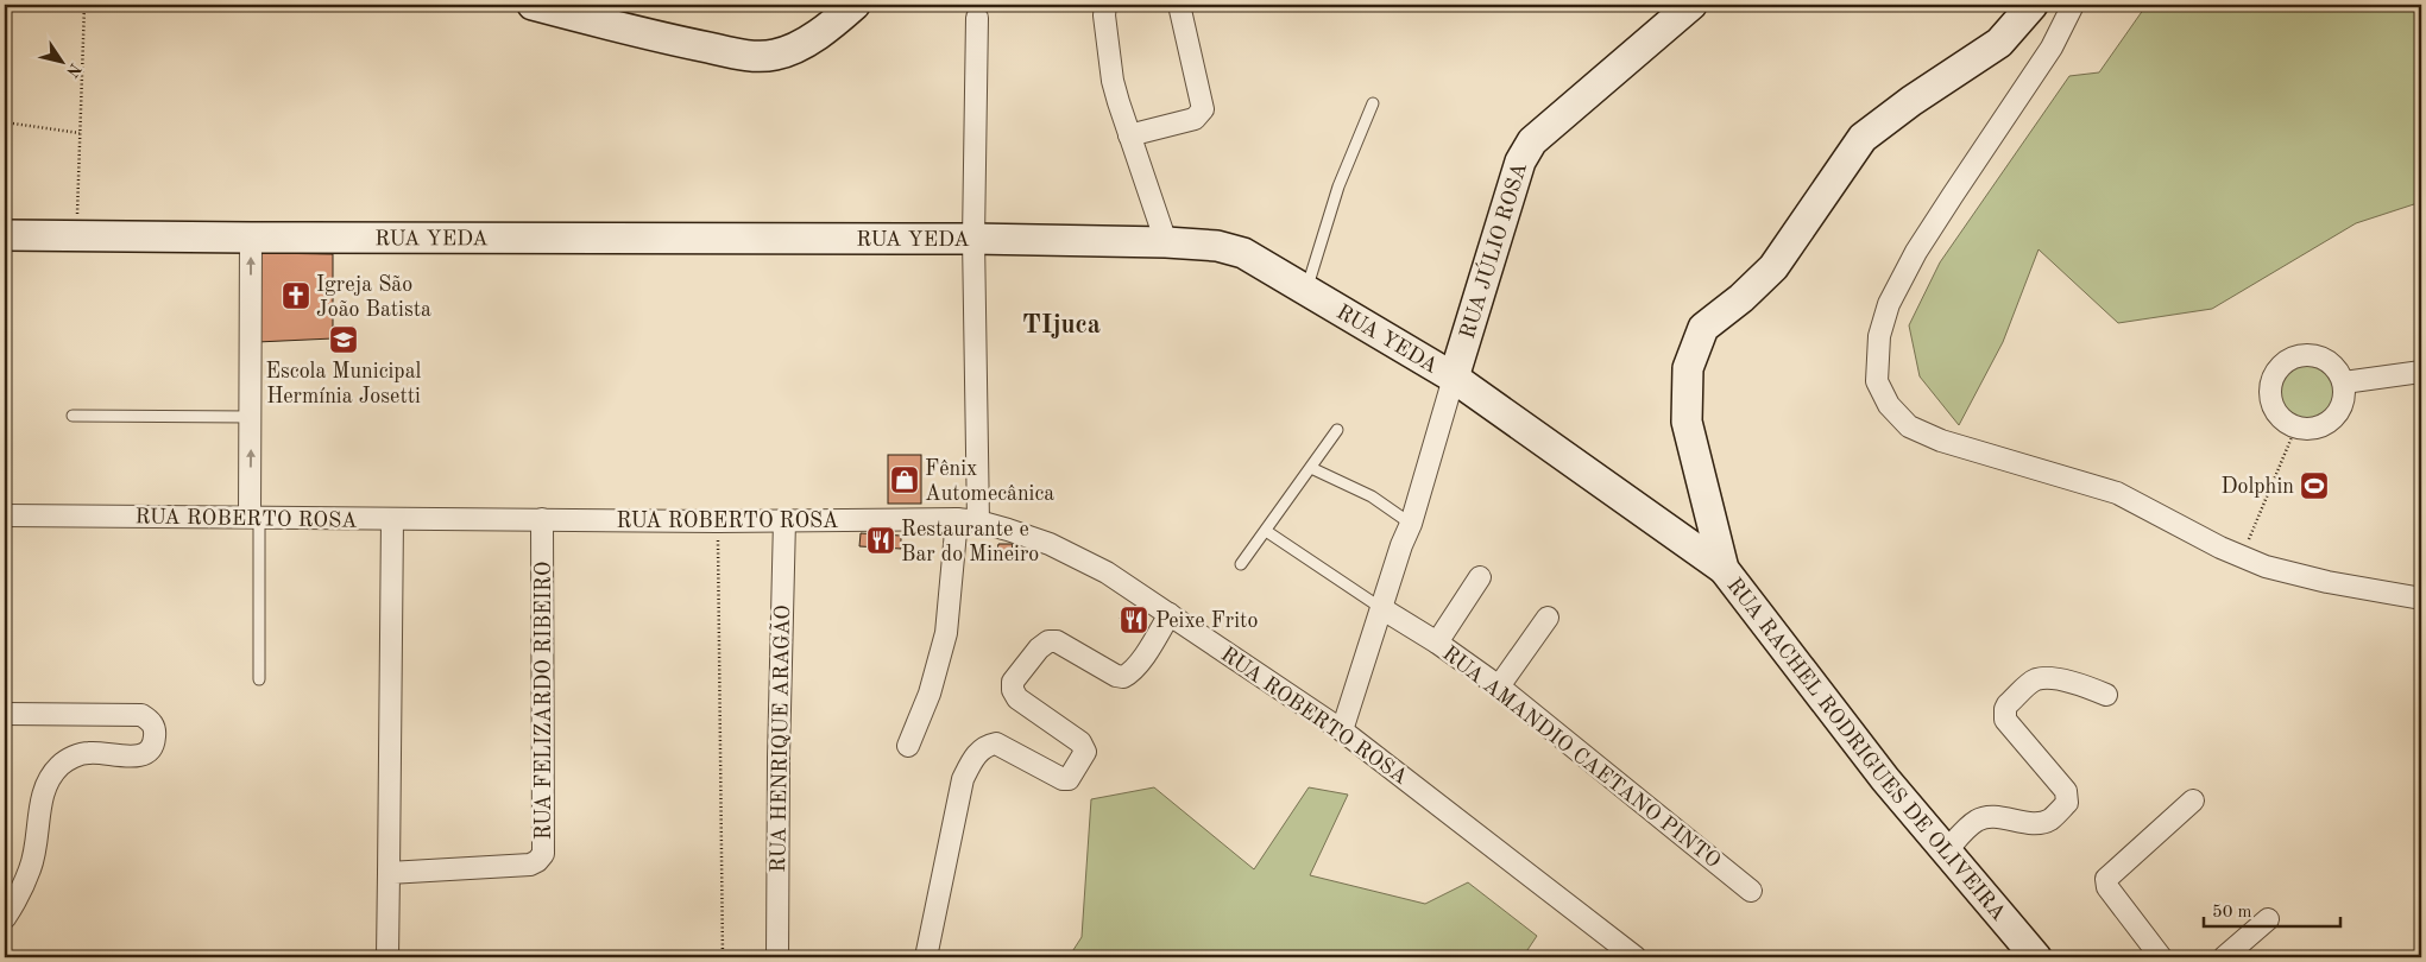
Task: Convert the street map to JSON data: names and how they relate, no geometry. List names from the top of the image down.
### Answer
{
  "streets": {
    "street": [
      "RUA YEDA",
      "RUA JÚLIO ROSA",
      "RUA ROBERTO ROSA",
      "RUA FELIZARDO RIBEIRO",
      "RUA HENRIQUE ARAGÃO",
      "RUA RACHEL RODRIGUES DE OLIVEIRA",
      "RUA AMANDIO CAETANO PINTO"
    ]
  },
  "crossings": [
    ["RUA YEDA", "RUA JÚLIO ROSA"],
    ["RUA YEDA", "RUA RACHEL RODRIGUES DE OLIVEIRA"],
    ["RUA JÚLIO ROSA", "RUA ROBERTO ROSA"],
    ["RUA JÚLIO ROSA", "RUA AMANDIO CAETANO PINTO"],
    ["RUA ROBERTO ROSA", "RUA FELIZARDO RIBEIRO"],
    ["RUA ROBERTO ROSA", "RUA HENRIQUE ARAGÃO"]
  ],
  "districts": ["TIjuca"],
  "places": {
    "church": ["Igreja São João Batista"],
    "school or university": ["Escola Municipal Hermínia Josetti"],
    "shop": ["Fênix Automecânica"],
    "sports": ["Dolphin"],
    "restaurant": ["Restaurante e Bar do Mineiro", "Peixe Frito"]
  },
  "scale_bar": "50 m",
  "north": "bottom right"
}
